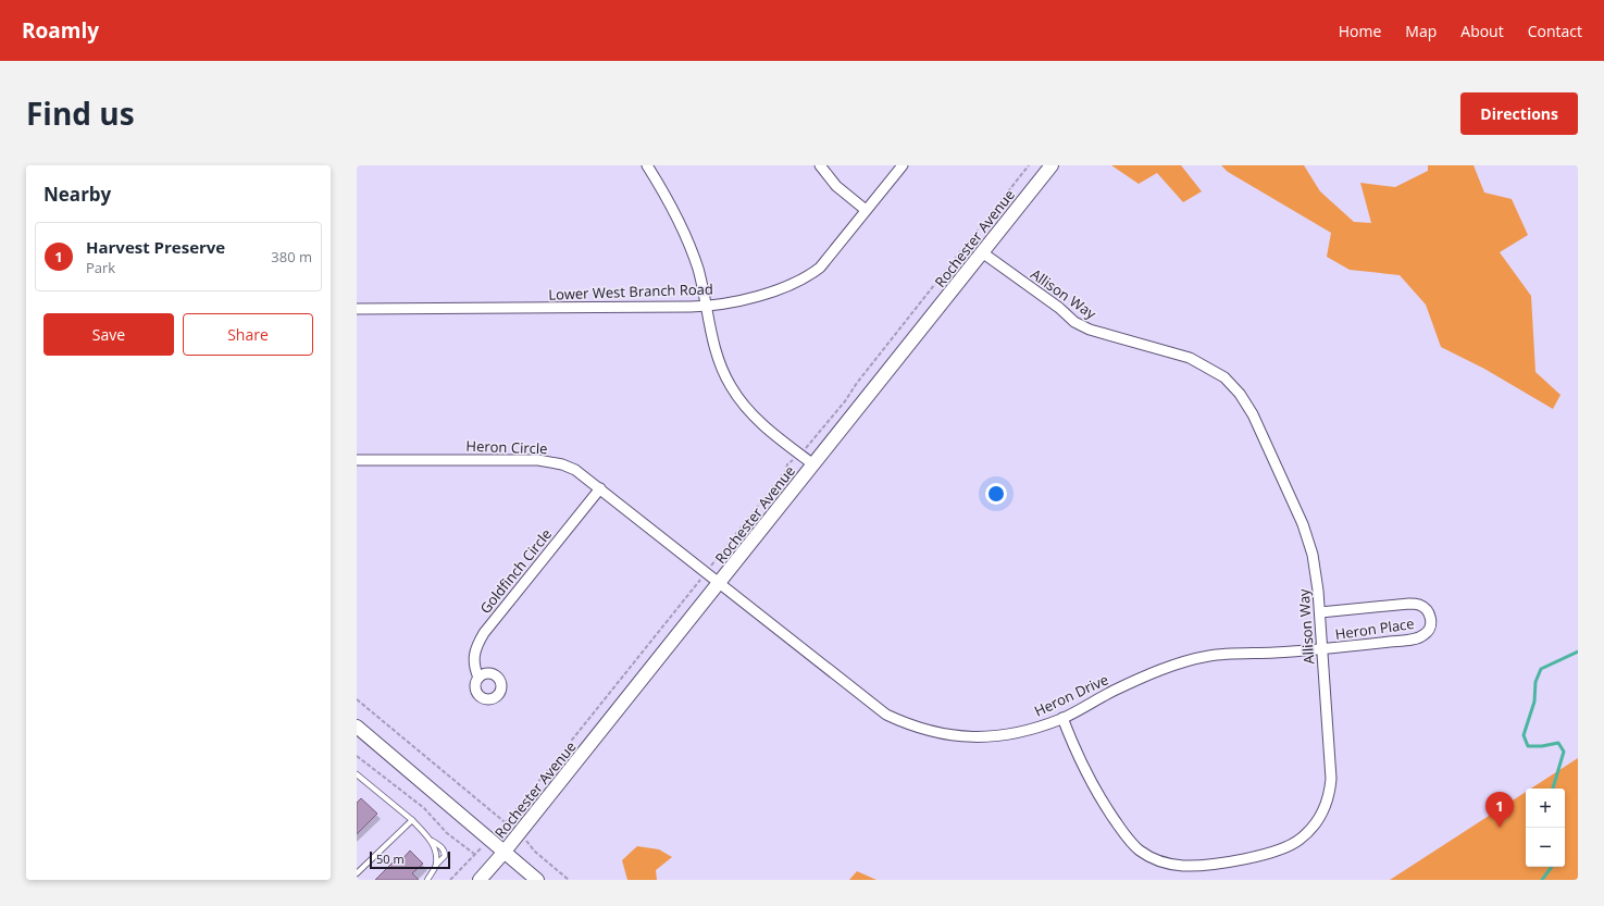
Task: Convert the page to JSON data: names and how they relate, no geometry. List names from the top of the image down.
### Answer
{
  "streets": {
    "main road": ["Rochester Avenue"],
    "street": [
      "Lower West Branch Road",
      "Allison Way",
      "Heron Circle",
      "Goldfinch Circle",
      "Heron Place",
      "Heron Drive"
    ]
  },
  "crossings": [
    ["Rochester Avenue", "Allison Way"],
    ["Rochester Avenue", "Heron Circle"],
    ["Rochester Avenue", "Heron Drive"],
    ["Allison Way", "Heron Place"],
    ["Allison Way", "Heron Drive"],
    ["Heron Circle", "Goldfinch Circle"],
    ["Heron Circle", "Heron Drive"],
    ["Heron Place", "Heron Drive"]
  ],
  "scale_bar": "50 m",
  "page": {
    "header": "Roamly",
    "nav": [
      "Home",
      "Map",
      "About",
      "Contact"
    ],
    "title": "Find us",
    "buttons": [
      "Directions",
      ["Save", "Share"]
    ],
    "heading": "Nearby",
    "list": [
      {
        "mark": "1",
        "name": "Harvest Preserve",
        "note": "Park",
        "value": "380 m"
      }
    ],
    "map_buttons": ["+", "−"],
    "pins": "1",
    "scale": "50 m"
  }
}
